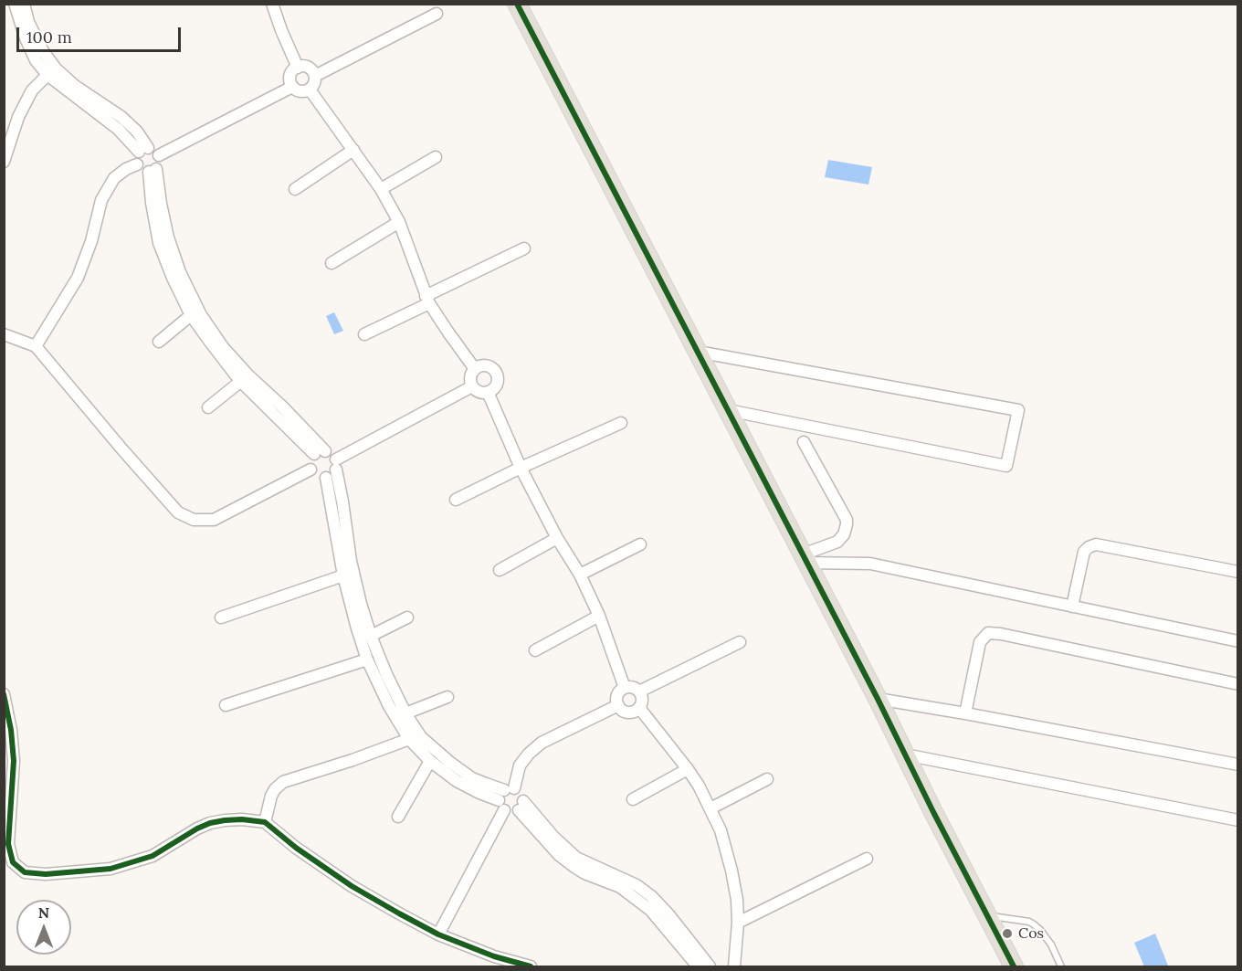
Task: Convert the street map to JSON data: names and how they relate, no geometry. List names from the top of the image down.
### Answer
{
  "places": ["Cos"],
  "scale_bar": "100 m",
  "north": "top"
}
